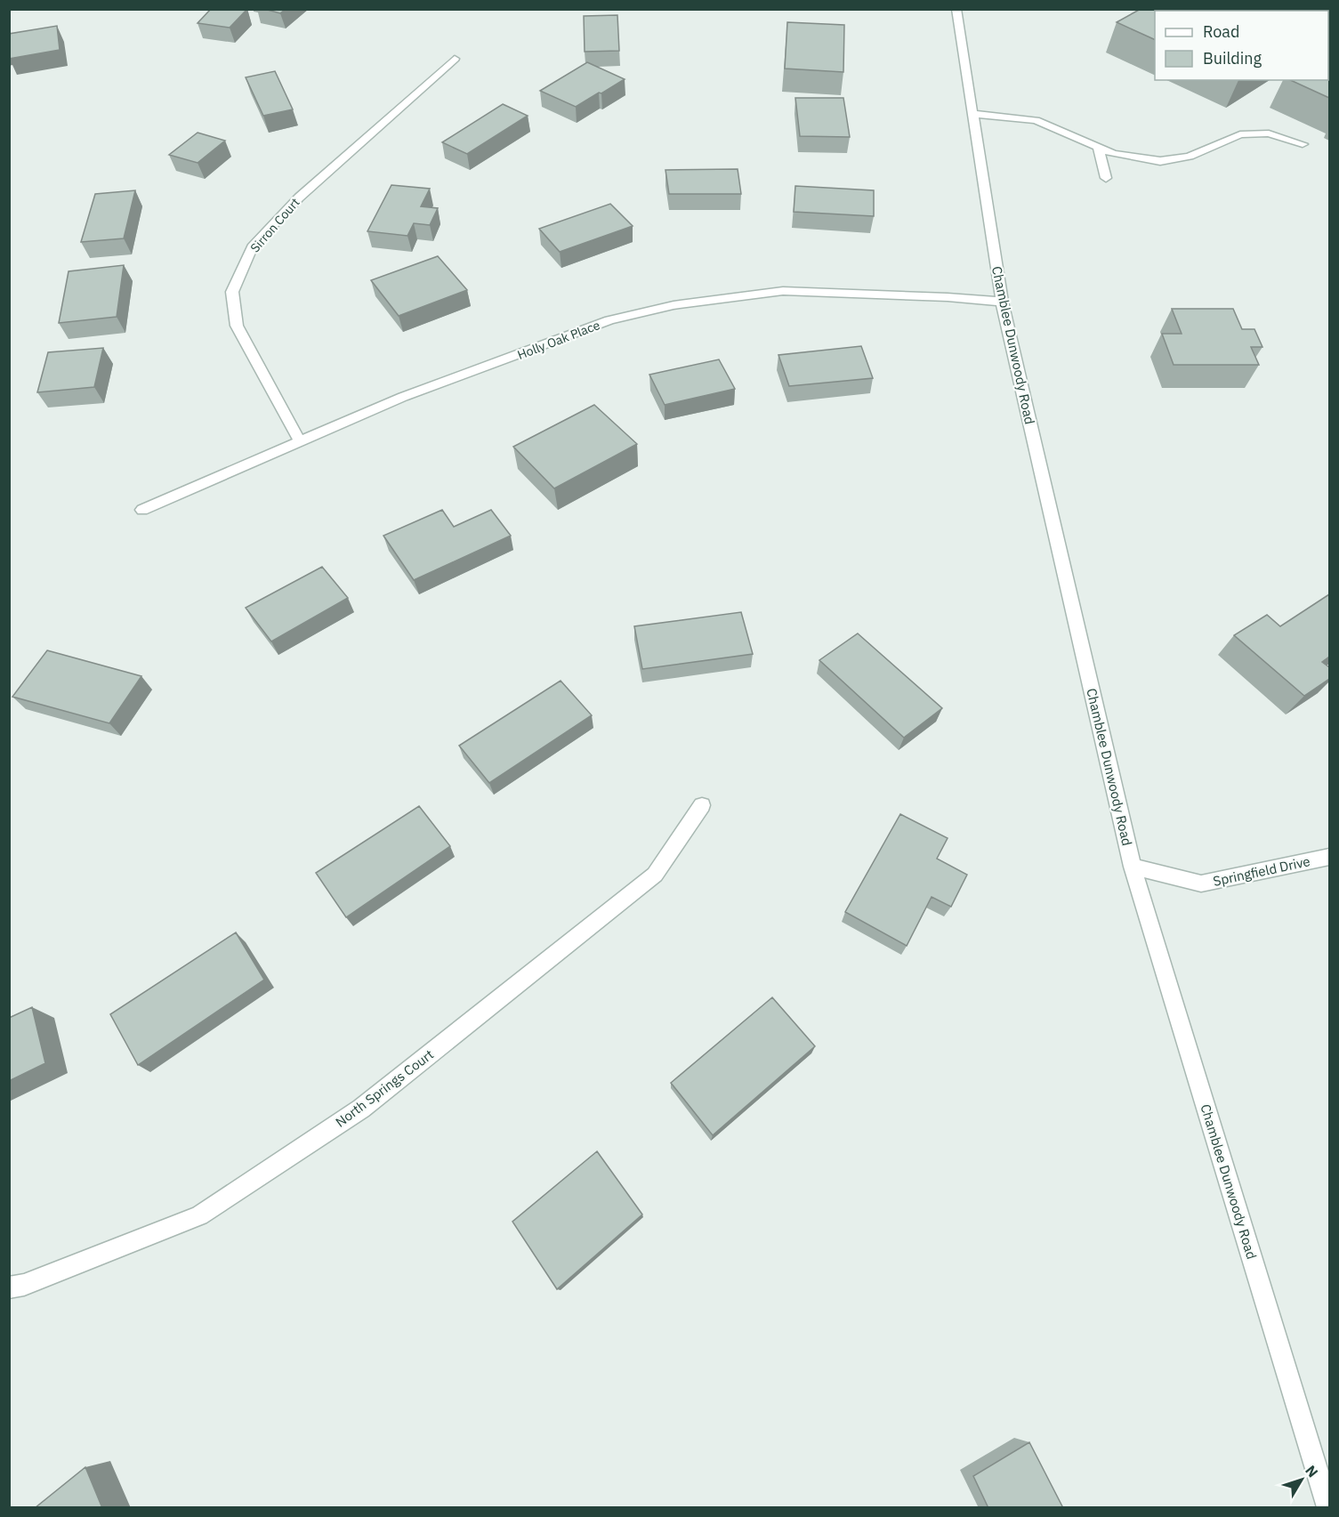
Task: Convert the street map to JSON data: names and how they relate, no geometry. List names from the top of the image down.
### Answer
{
  "streets": {
    "street": [
      "Sirron Court",
      "Holly Oak Place",
      "Chamblee Dunwoody Road",
      "Springfield Drive",
      "North Springs Court"
    ]
  },
  "crossings": [
    ["Sirron Court", "Holly Oak Place"],
    ["Holly Oak Place", "Chamblee Dunwoody Road"],
    ["Chamblee Dunwoody Road", "Springfield Drive"]
  ],
  "legend": ["Road", "Building"],
  "north": "top right"
}
